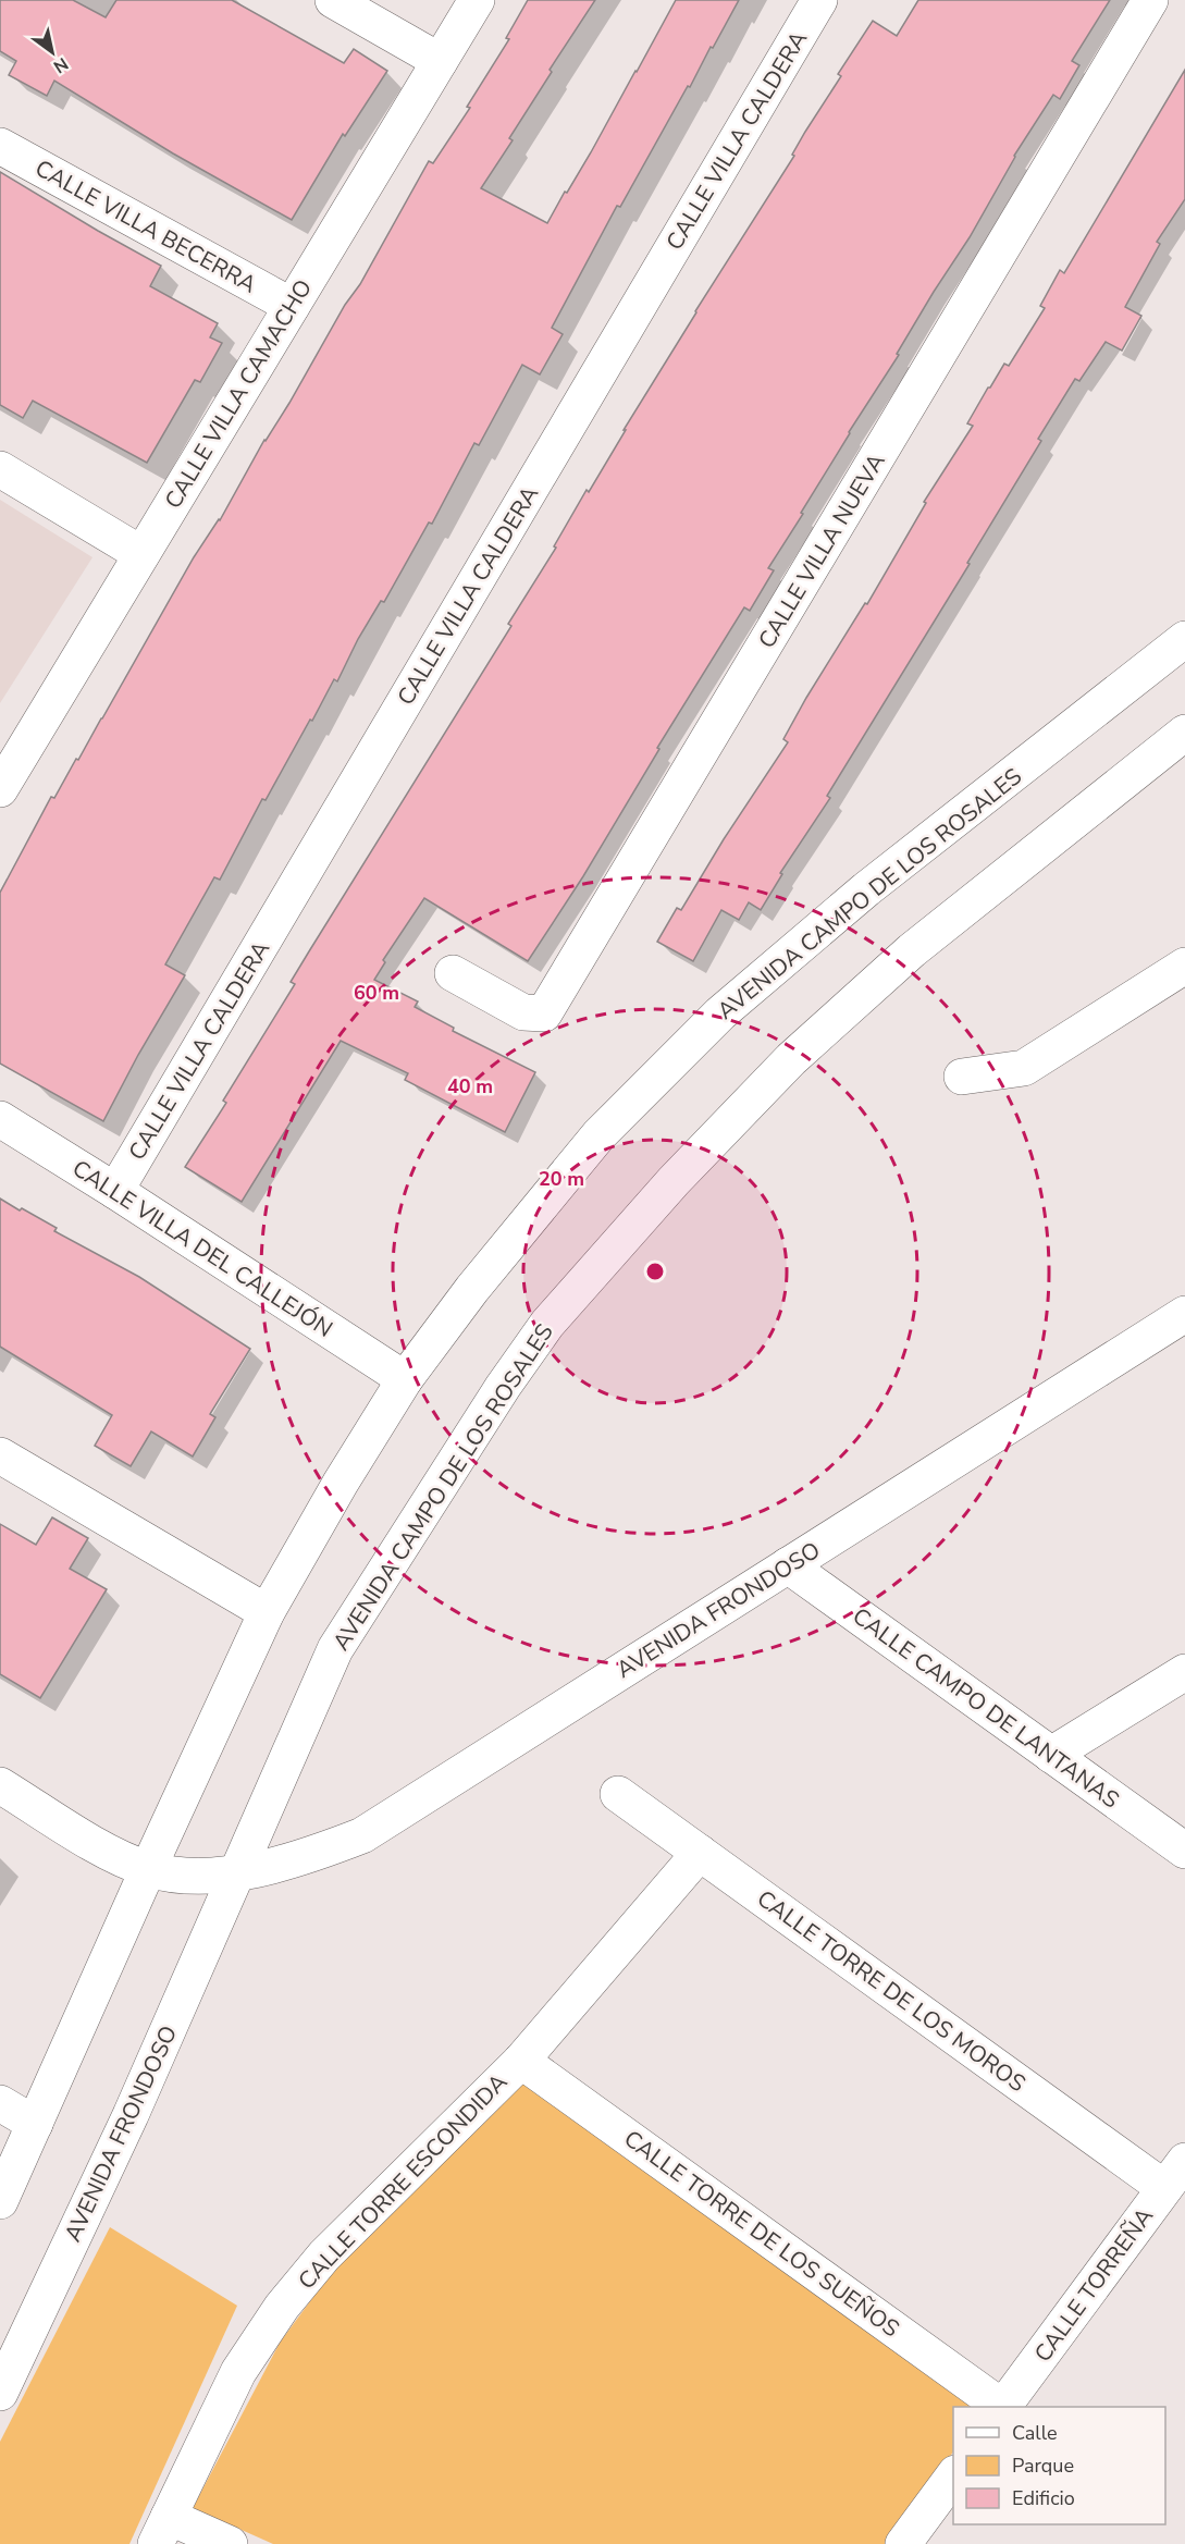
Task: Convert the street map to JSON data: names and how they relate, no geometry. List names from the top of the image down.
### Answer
{
  "streets": {
    "street": [
      "CALLE VILLA CALDERA",
      "CALLE VILLA BECERRA",
      "CALLE VILLA CAMACHO",
      "CALLE VILLA NUEVA",
      "AVENIDA CAMPO DE LOS ROSALES",
      "CALLE VILLA DEL CALLEJÓN",
      "AVENIDA FRONDOSO",
      "CALLE CAMPO DE LANTANAS",
      "CALLE TORRE DE LOS MOROS",
      "CALLE TORRE ESCONDIDA",
      "CALLE TORRE DE LOS SUEÑOS",
      "CALLE TORREÑA"
    ]
  },
  "crossings": [
    ["CALLE VILLA CALDERA", "CALLE VILLA DEL CALLEJÓN"],
    ["CALLE VILLA BECERRA", "CALLE VILLA CAMACHO"],
    ["AVENIDA CAMPO DE LOS ROSALES", "CALLE VILLA DEL CALLEJÓN"],
    ["AVENIDA CAMPO DE LOS ROSALES", "AVENIDA FRONDOSO"],
    ["AVENIDA FRONDOSO", "CALLE CAMPO DE LANTANAS"],
    ["CALLE TORRE DE LOS MOROS", "CALLE TORRE ESCONDIDA"],
    ["CALLE TORRE DE LOS MOROS", "CALLE TORREÑA"],
    ["CALLE TORRE ESCONDIDA", "CALLE TORRE DE LOS SUEÑOS"]
  ],
  "legend": ["Calle", "Parque", "Edificio"],
  "north": "bottom right",
  "rings": ["60 m", "40 m", "20 m"]
}
